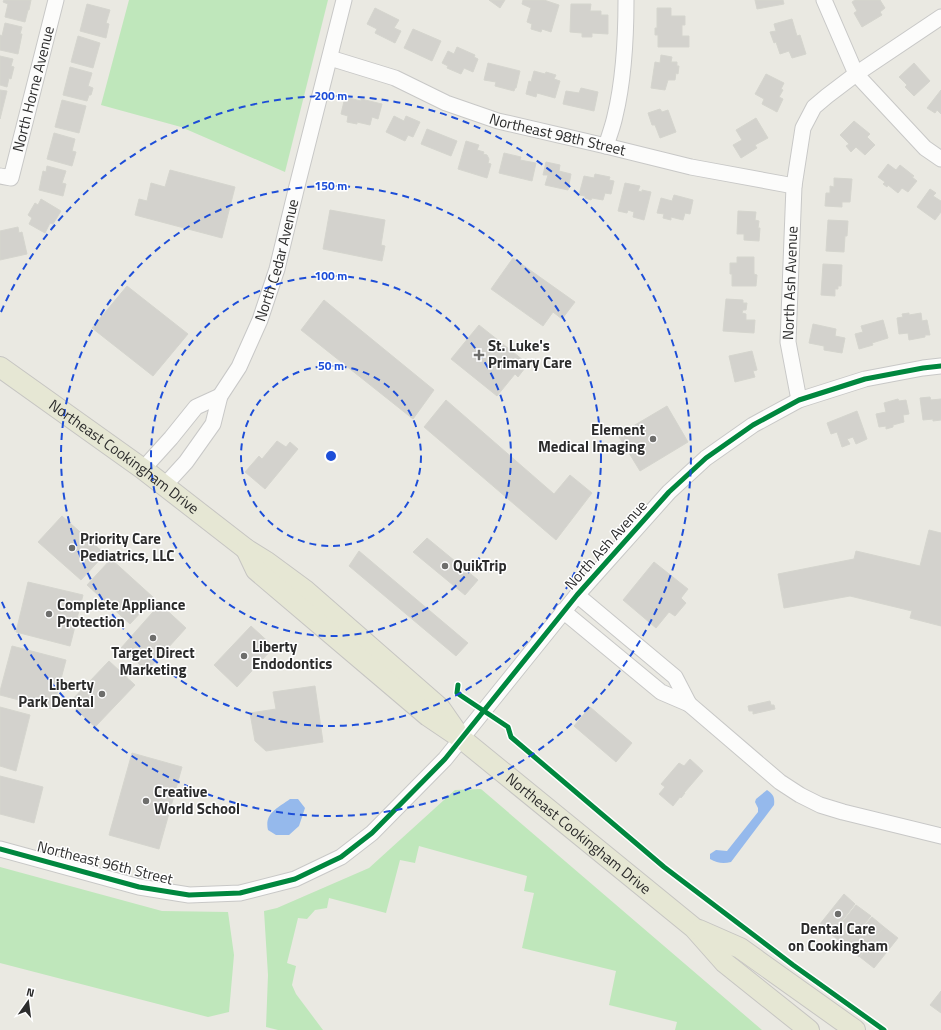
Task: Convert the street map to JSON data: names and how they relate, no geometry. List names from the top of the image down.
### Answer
{
  "streets": {
    "main road": ["Northeast Cookingham Drive"],
    "street": [
      "North Horne Avenue",
      "Northeast 98th Street",
      "North Cedar Avenue",
      "North Ash Avenue",
      "Northeast 96th Street"
    ]
  },
  "crossings": [
    ["Northeast 98th Street", "North Cedar Avenue"],
    ["Northeast 98th Street", "North Ash Avenue"],
    ["North Cedar Avenue", "Northeast Cookingham Drive"],
    ["North Ash Avenue", "Northeast Cookingham Drive"],
    ["North Ash Avenue", "Northeast 96th Street"],
    ["Northeast Cookingham Drive", "Northeast 96th Street"]
  ],
  "places": {
    "health": ["St. Luke's Primary Care"],
    "other": [
      "Element Medical Imaging",
      "Priority Care Pediatrics, LLC",
      "QuikTrip",
      "Complete Appliance Protection",
      "Target Direct Marketing",
      "Liberty Endodontics",
      "Liberty Park Dental",
      "Creative World School",
      "Dental Care on Cookingham"
    ]
  },
  "north": "top",
  "rings": [
    "200 m",
    "150 m",
    "100 m",
    "50 m"
  ]
}
